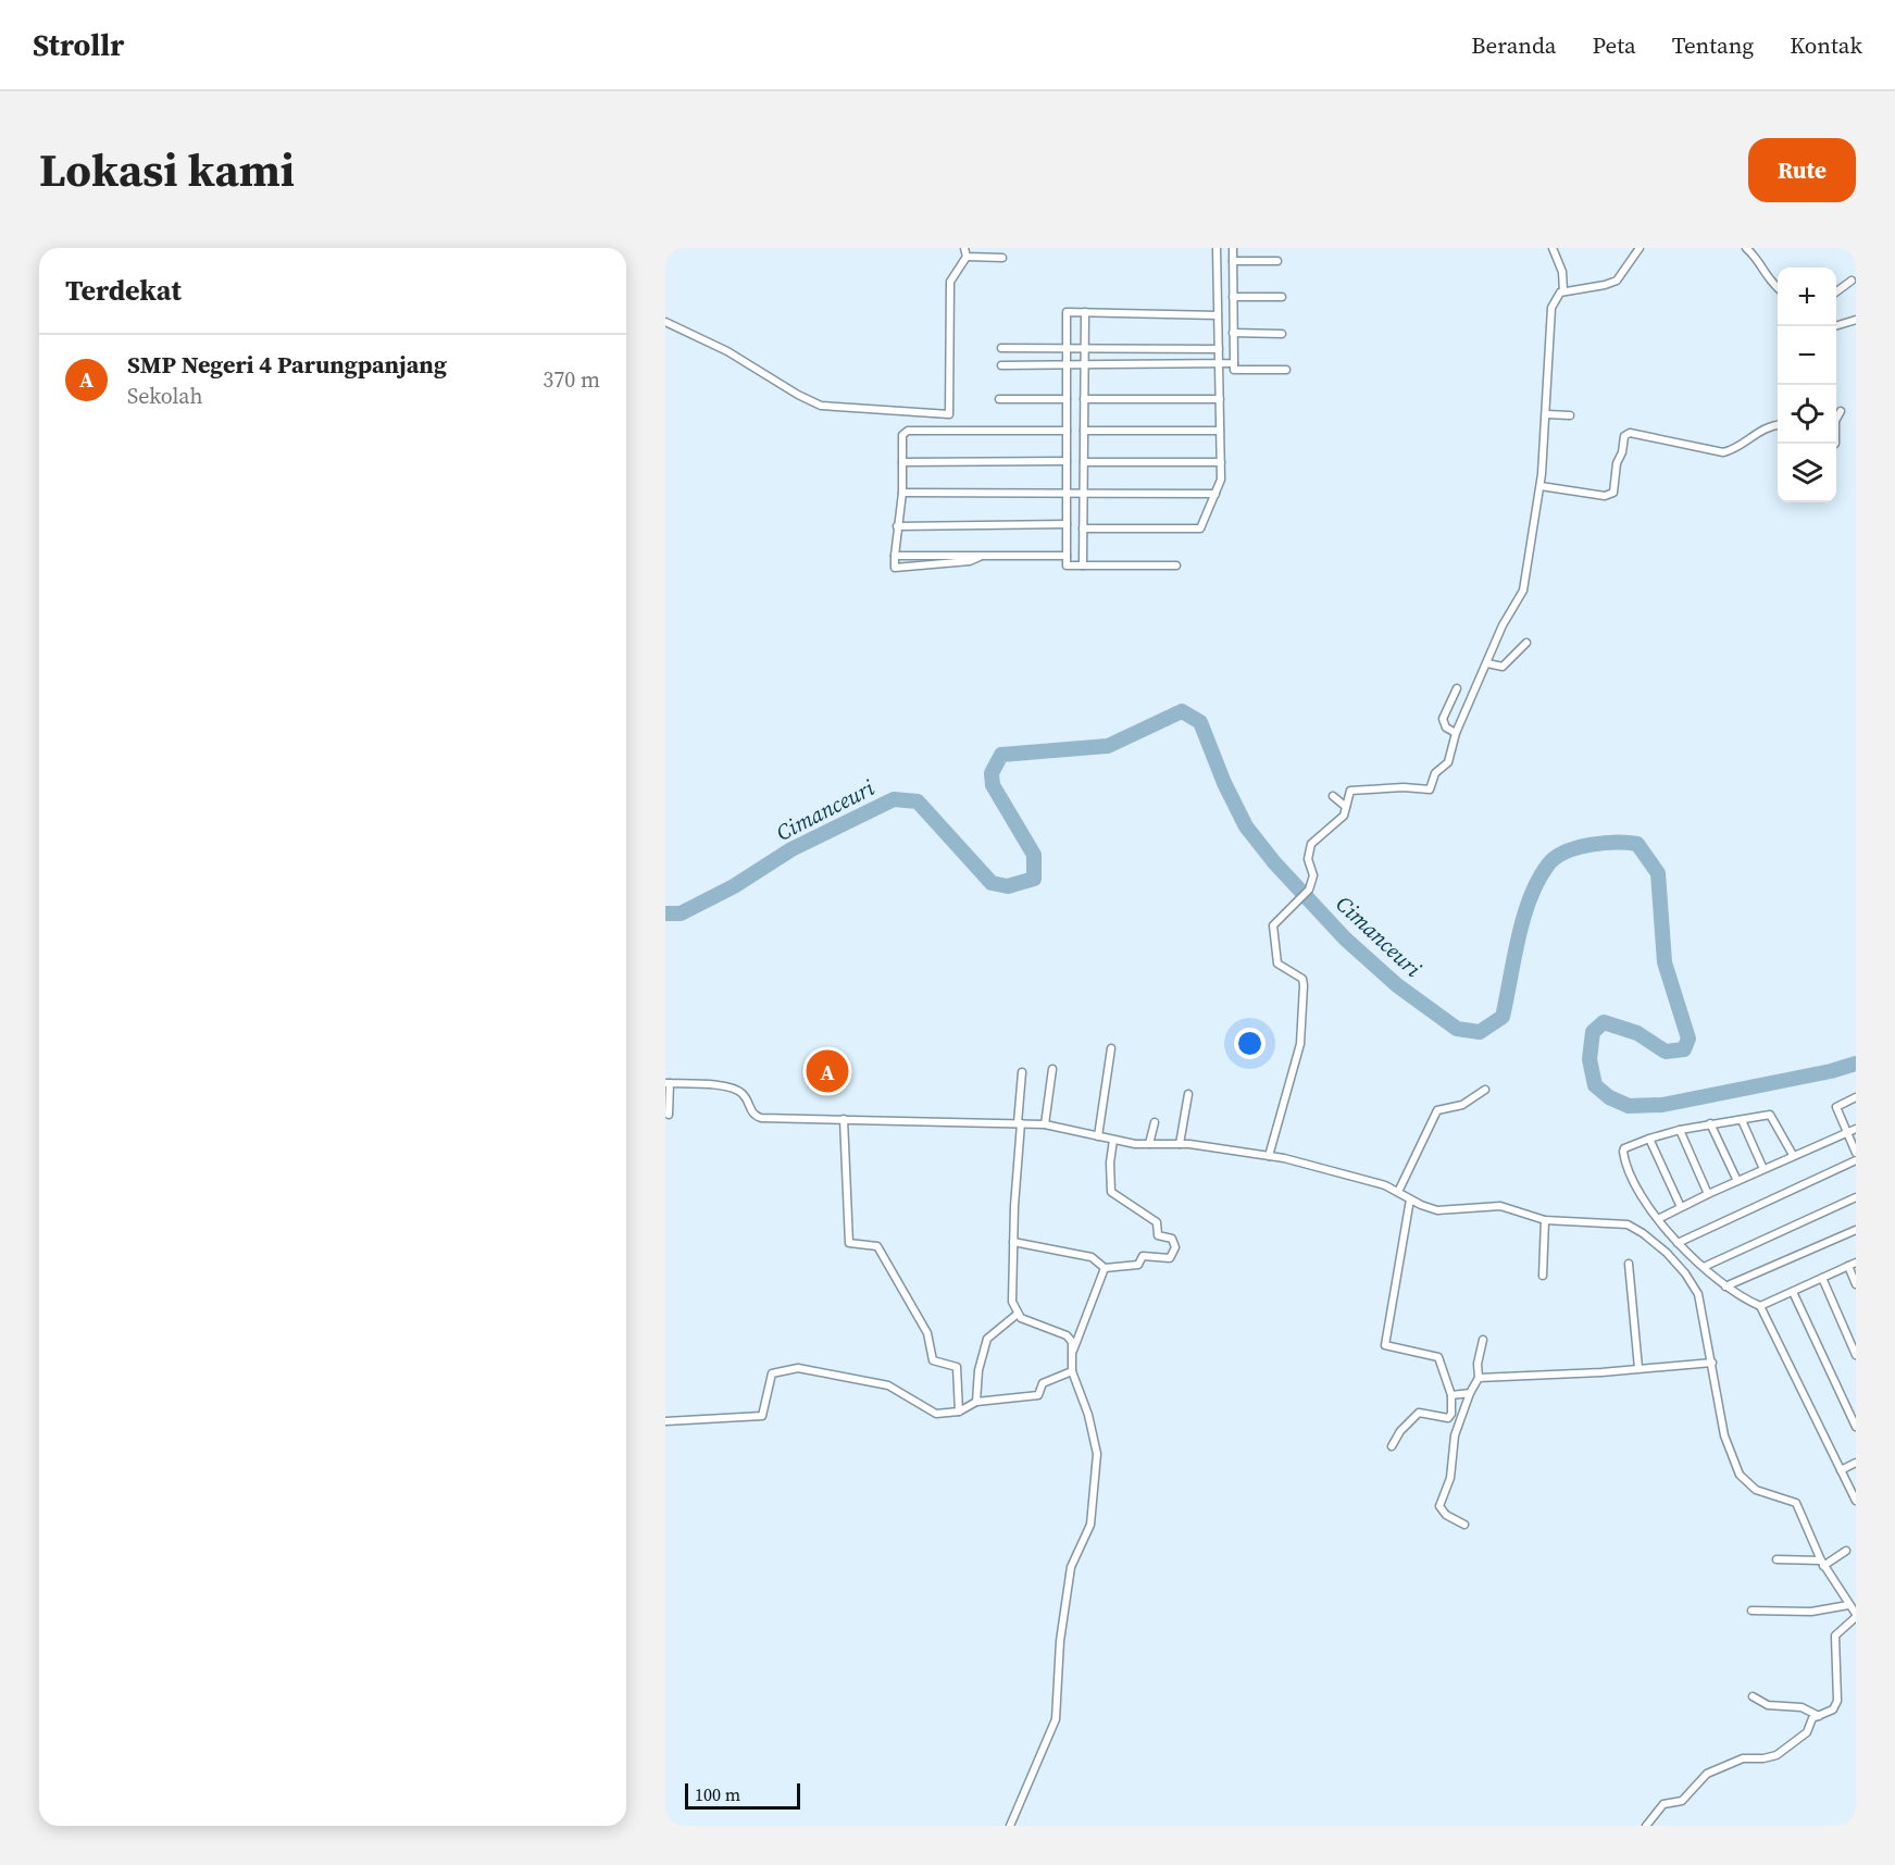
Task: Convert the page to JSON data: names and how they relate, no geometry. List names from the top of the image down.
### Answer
{
  "water": ["Cimanceuri"],
  "scale_bar": "100 m",
  "page": {
    "header": "Strollr",
    "nav": [
      "Beranda",
      "Peta",
      "Tentang",
      "Kontak"
    ],
    "title": "Lokasi kami",
    "buttons": "Rute",
    "heading": "Terdekat",
    "map_buttons": ["+", "−"],
    "list": [
      {
        "mark": "A",
        "name": "SMP Negeri 4 Parungpanjang",
        "note": "Sekolah",
        "value": "370 m"
      }
    ],
    "pins": "A",
    "scale": "100 m"
  }
}
